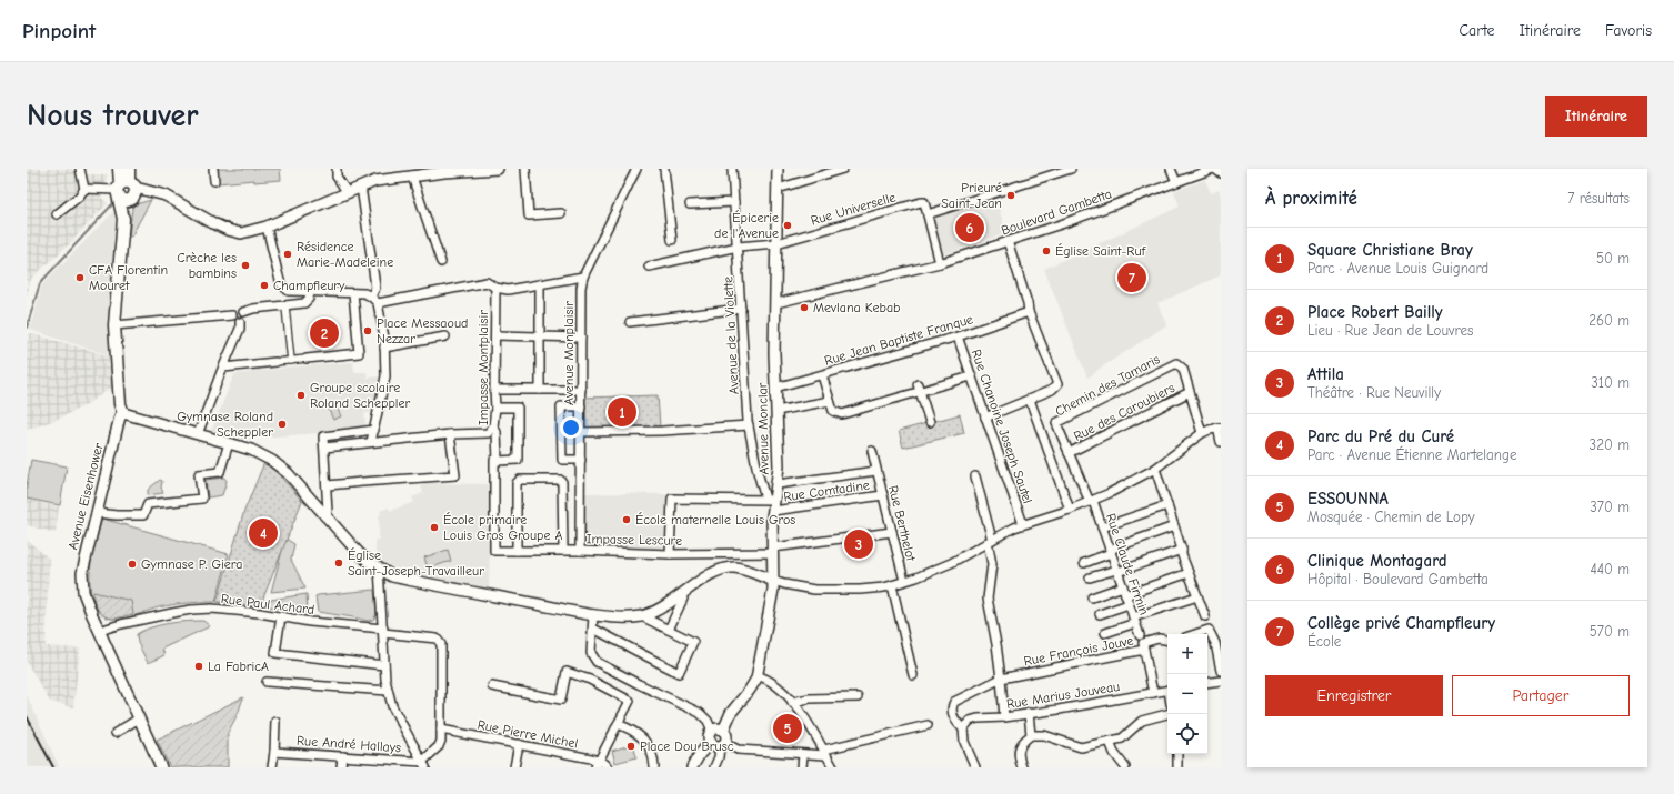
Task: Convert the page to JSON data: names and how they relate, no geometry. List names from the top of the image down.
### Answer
{
  "streets": {
    "street": [
      "Rue Universelle",
      "Boulevard Gambetta",
      "Avenue de la Violette",
      "Rue Jean Baptiste Franque",
      "Avenue Monplaisir",
      "Impasse Montplaisir",
      "Chemin des Tamaris",
      "Rue des Caroubiers",
      "Rue Chanoine Joseph Sautel",
      "Avenue Monclar",
      "Rue Comtadine",
      "Avenue Eisenhower",
      "Rue Berthelot",
      "Impasse Lescure",
      "Rue Claude Firmin",
      "Rue Paul Achard",
      "Rue François Jouve",
      "Rue Marius Jouveau",
      "Rue Pierre Michel",
      "Rue André Hallays"
    ]
  },
  "crossings": [
    ["Rue Universelle", "Avenue Monclar"],
    ["Boulevard Gambetta", "Avenue Monclar"],
    ["Avenue de la Violette", "Avenue Monclar"],
    ["Avenue de la Violette", "Rue Comtadine"],
    ["Rue Jean Baptiste Franque", "Rue Chanoine Joseph Sautel"],
    ["Rue Jean Baptiste Franque", "Avenue Monclar"],
    ["Avenue Monplaisir", "Impasse Lescure"],
    ["Impasse Montplaisir", "Impasse Lescure"],
    ["Chemin des Tamaris", "Rue des Caroubiers"],
    ["Chemin des Tamaris", "Rue Claude Firmin"],
    ["Avenue Monclar", "Rue Comtadine"],
    ["Avenue Monclar", "Rue Berthelot"],
    ["Avenue Monclar", "Impasse Lescure"],
    ["Rue Comtadine", "Rue Berthelot"],
    ["Rue Comtadine", "Impasse Lescure"],
    ["Avenue Eisenhower", "Rue Paul Achard"],
    ["Rue Berthelot", "Impasse Lescure"],
    ["Rue Paul Achard", "Rue Pierre Michel"],
    ["Rue François Jouve", "Rue Marius Jouveau"]
  ],
  "places": [
    "Prieuré Saint-Jean",
    "Épicerie de l'Avenue",
    "Église Saint-Ruf",
    "Résidence Marie-Madeleine",
    "Crèche les bambins",
    "CFA Florentin Mouret",
    "Champfleury",
    "Mevlana Kebab",
    "Place Messaoud Nezzar",
    "Groupe scolaire Roland Scheppler",
    "Gymnase Roland Scheppler",
    "École maternelle Louis Gros",
    "École primaire Louis Gros Groupe A",
    "Église Saint-Joseph-Travailleur",
    "Gymnase P. Giera",
    "La FabricA",
    "Place Dou Brusc"
  ],
  "page": {
    "header": "Pinpoint",
    "nav": ["Carte", "Itinéraire", "Favoris"],
    "buttons": [
      "Itinéraire",
      ["Enregistrer", "Partager"]
    ],
    "title": "Nous trouver",
    "heading": ["À proximité", "7 résultats"],
    "pins": [
      "6",
      "7",
      "2",
      "1",
      "4",
      "3",
      "5"
    ],
    "list": [
      {
        "mark": "1",
        "name": "Square Christiane Bray",
        "note": "Parc · Avenue Louis Guignard",
        "value": "50 m"
      },
      {
        "mark": "2",
        "name": "Place Robert Bailly",
        "note": "Lieu · Rue Jean de Louvres",
        "value": "260 m"
      },
      {
        "mark": "3",
        "name": "Attila",
        "note": "Théâtre · Rue Neuvilly",
        "value": "310 m"
      },
      {
        "mark": "4",
        "name": "Parc du Pré du Curé",
        "note": "Parc · Avenue Étienne Martelange",
        "value": "320 m"
      },
      {
        "mark": "5",
        "name": "ESSOUNNA",
        "note": "Mosquée · Chemin de Lopy",
        "value": "370 m"
      },
      {
        "mark": "6",
        "name": "Clinique Montagard",
        "note": "Hôpital · Boulevard Gambetta",
        "value": "440 m"
      },
      {
        "mark": "7",
        "name": "Collège privé Champfleury",
        "note": "École",
        "value": "570 m"
      }
    ],
    "map_buttons": ["+", "−"]
  }
}
